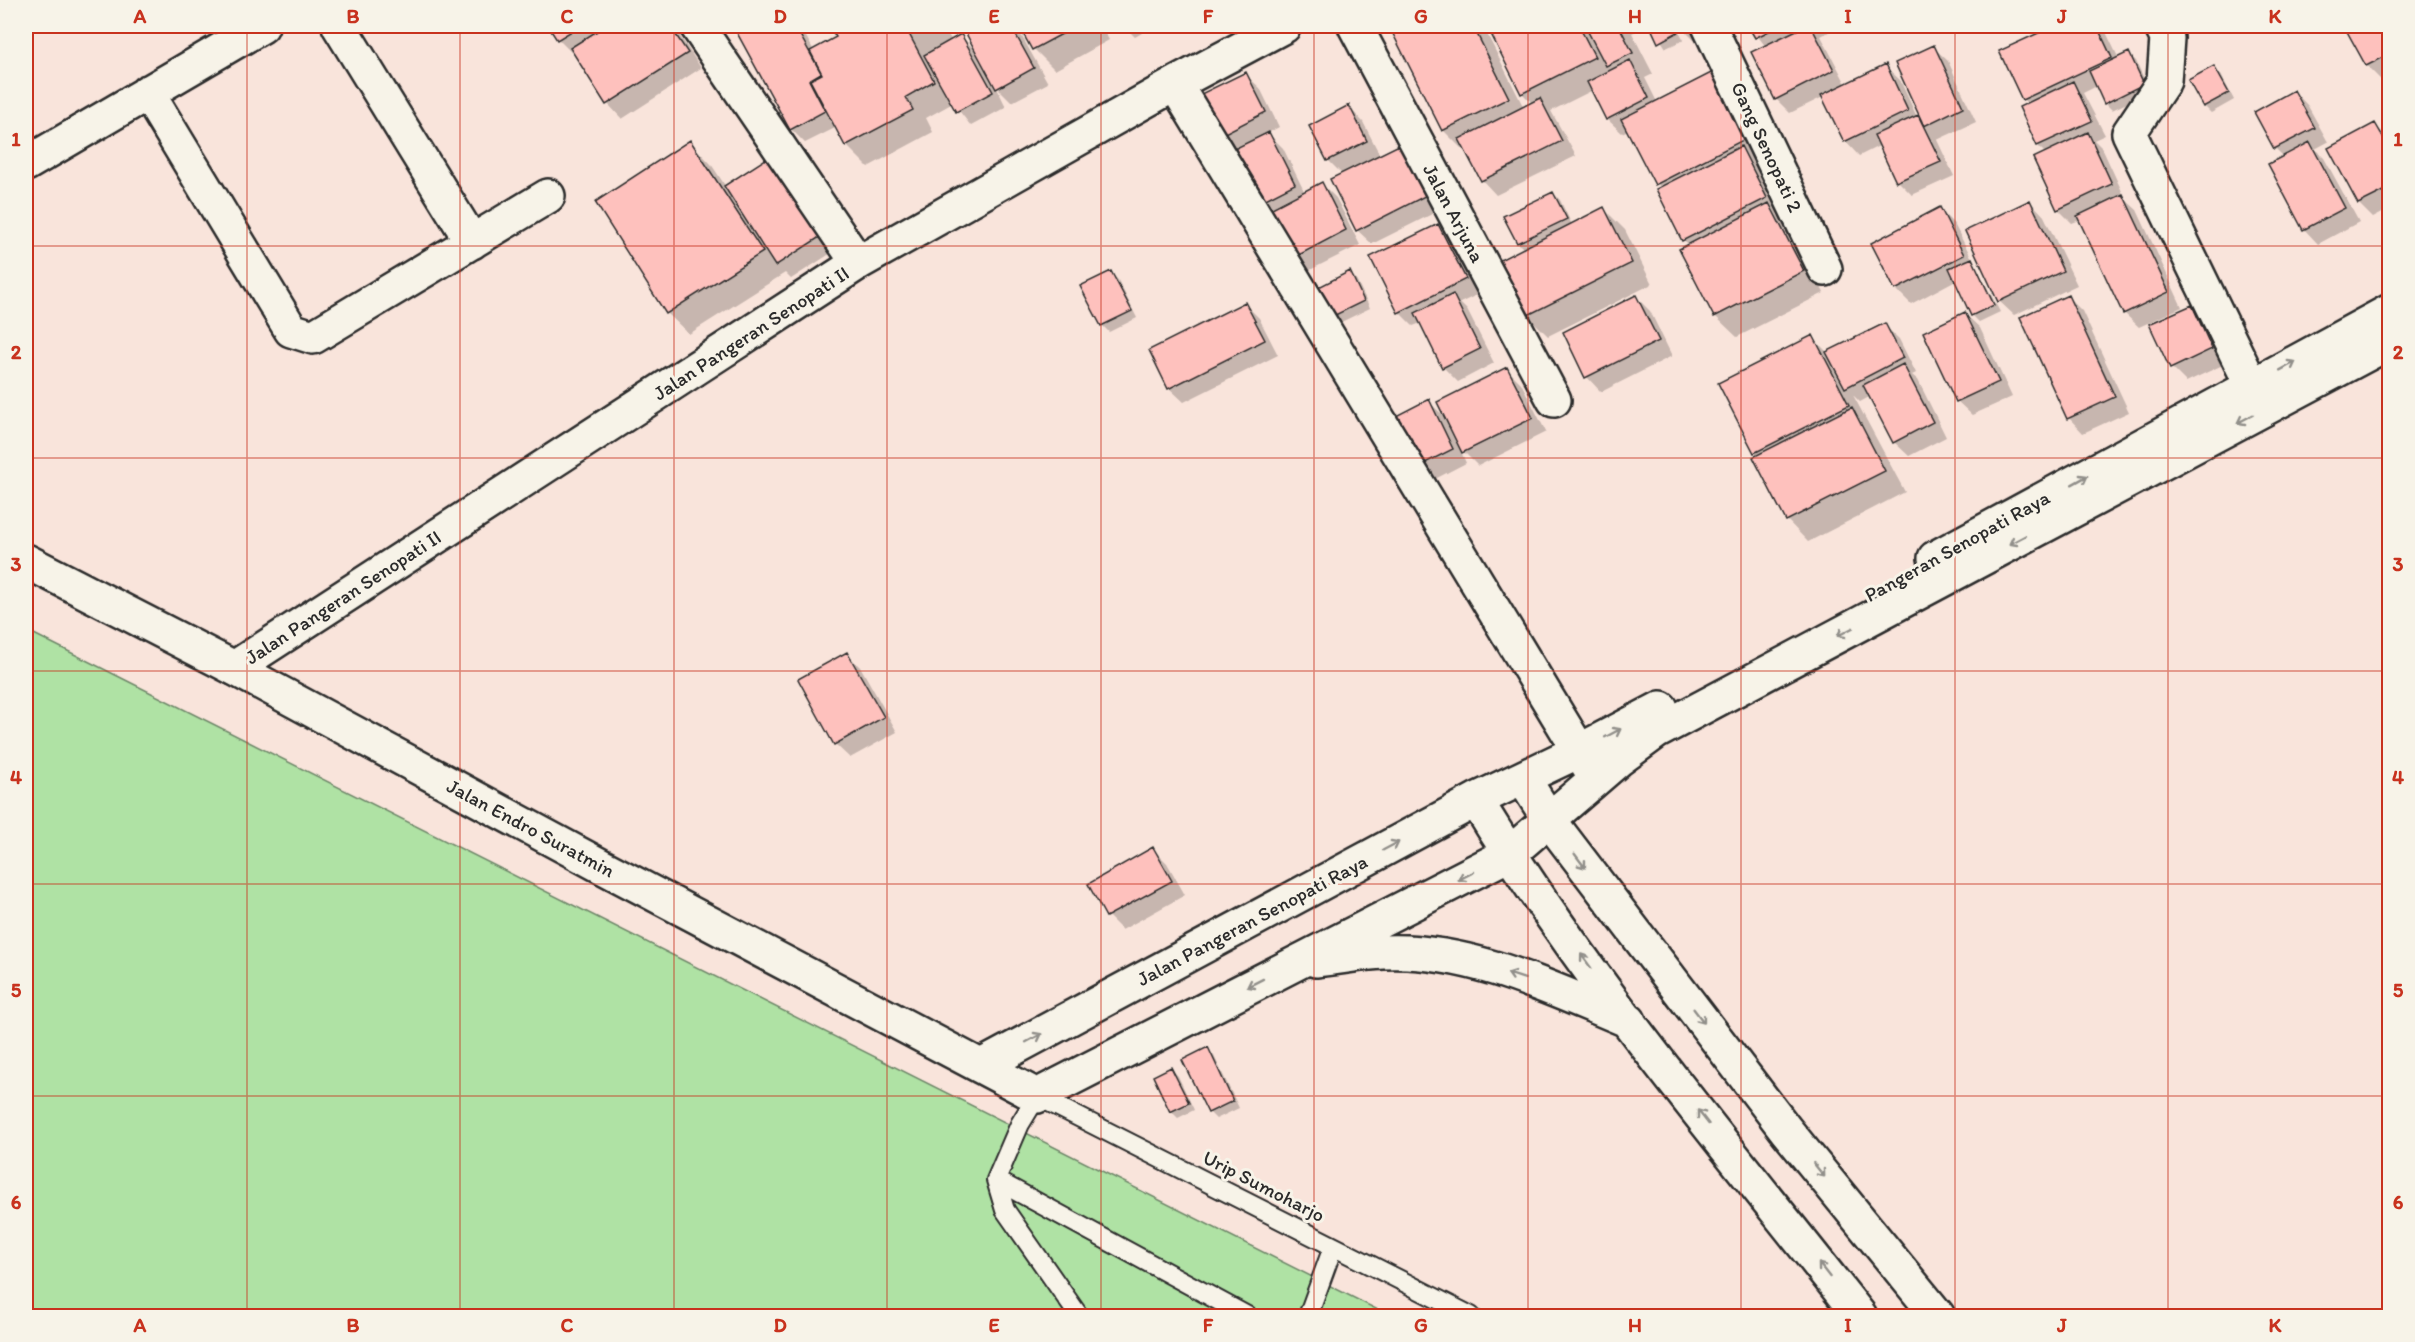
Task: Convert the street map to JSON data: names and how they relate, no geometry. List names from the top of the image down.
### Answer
{
  "streets": {
    "street": [
      "Gang Senopati 2",
      "Jalan Arjuna",
      "Jalan Pangeran Senopati II",
      "Pangeran Senopati Raya",
      "Jalan Endro Suratmin",
      "Jalan Pangeran Senopati Raya"
    ],
    "lane": ["Urip Sumoharjo"]
  },
  "crossings": [
    ["Jalan Pangeran Senopati II", "Jalan Endro Suratmin"],
    ["Pangeran Senopati Raya", "Jalan Pangeran Senopati Raya"],
    ["Jalan Endro Suratmin", "Jalan Pangeran Senopati Raya"],
    ["Jalan Endro Suratmin", "Urip Sumoharjo"]
  ],
  "grid": {
    "columns": [
      "A",
      "B",
      "C",
      "D",
      "E",
      "F",
      "G",
      "H",
      "I",
      "J",
      "K"
    ],
    "rows": [
      "1",
      "2",
      "3",
      "4",
      "5",
      "6"
    ]
  }
}
